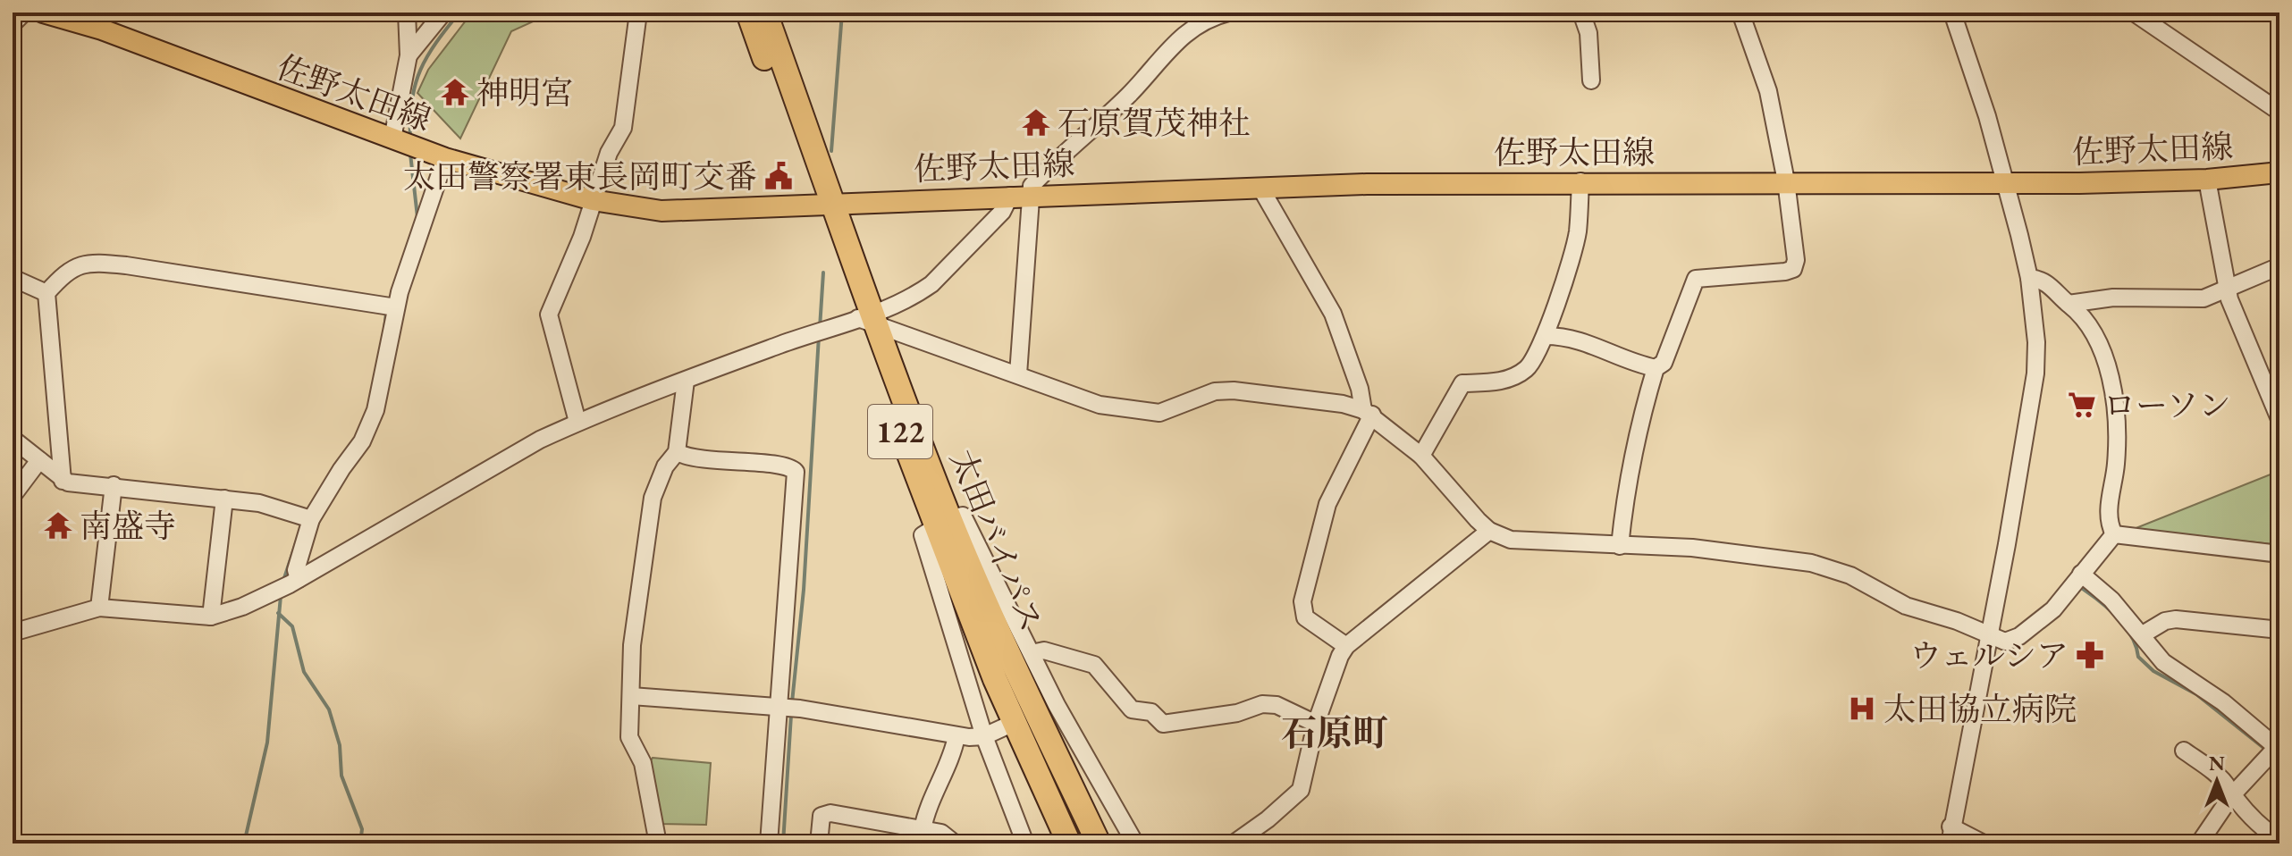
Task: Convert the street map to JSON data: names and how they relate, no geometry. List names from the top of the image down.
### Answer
{
  "streets": {
    "highway": ["122", "太田バイパス"],
    "main road": ["佐野太田線"]
  },
  "crossings": [
    ["佐野太田線", "太田バイパス"]
  ],
  "districts": ["石原町"],
  "places": {
    "temple": ["神明宮", "石原賀茂神社", "南盛寺"],
    "public building": ["太田警察署東長岡町交番"],
    "supermarket": ["ローソン"],
    "pharmacy": ["ウェルシア"],
    "hospital": ["太田協立病院"]
  },
  "north": "top"
}
